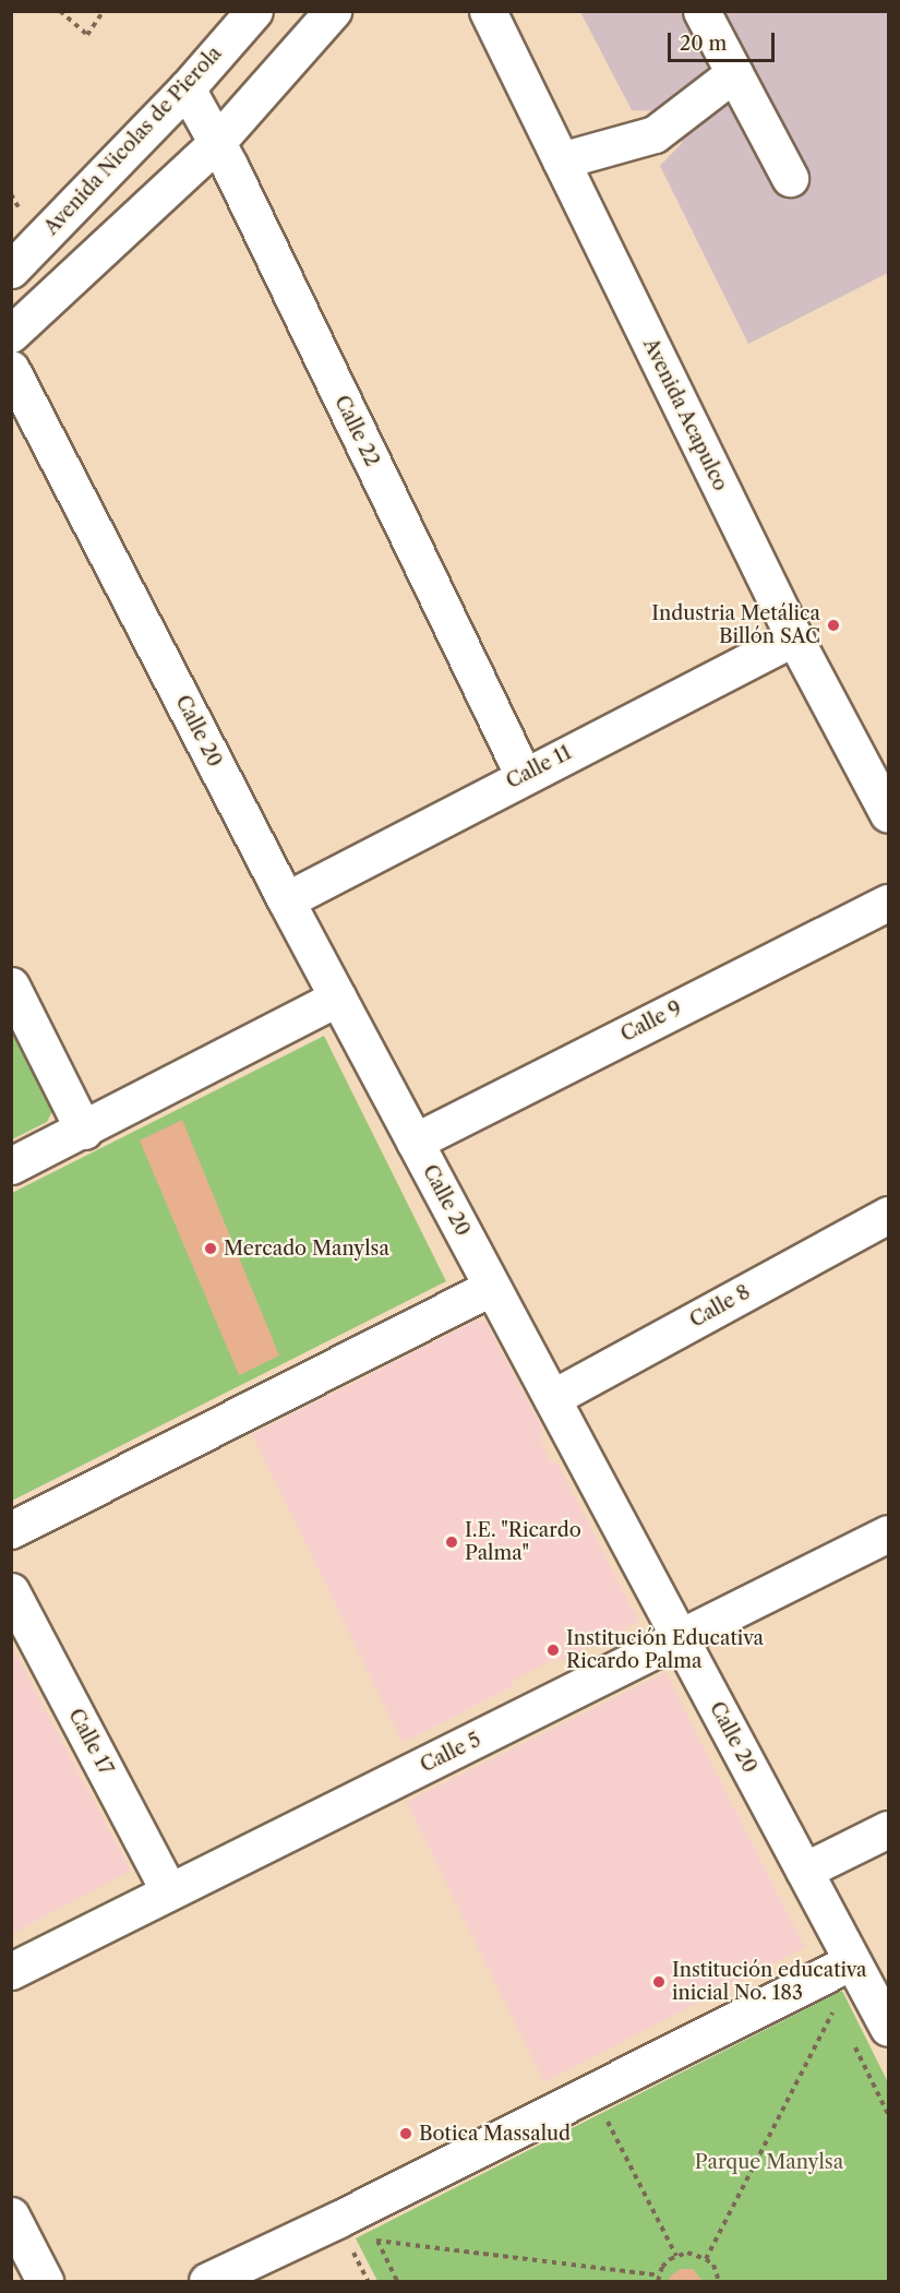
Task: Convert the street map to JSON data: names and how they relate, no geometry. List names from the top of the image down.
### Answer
{
  "streets": {
    "street": [
      "Avenida Nicolas de Pierola",
      "Avenida Acapulco",
      "Calle 22",
      "Calle 20",
      "Calle 11",
      "Calle 9",
      "Calle 8",
      "Calle 17",
      "Calle 5"
    ]
  },
  "crossings": [
    ["Avenida Nicolas de Pierola", "Calle 22"],
    ["Avenida Acapulco", "Calle 11"],
    ["Calle 22", "Calle 11"],
    ["Calle 20", "Calle 11"],
    ["Calle 20", "Calle 9"],
    ["Calle 20", "Calle 8"],
    ["Calle 20", "Calle 5"],
    ["Calle 17", "Calle 5"]
  ],
  "parks": ["Parque Manylsa"],
  "places": [
    "Industria Metálica Billón SAC",
    "Mercado Manylsa",
    "I.E. \"Ricardo Palma\"",
    "Institución Educativa Ricardo Palma",
    "Institución educativa inicial No. 183",
    "Botica Massalud"
  ],
  "scale_bar": "20 m"
}
